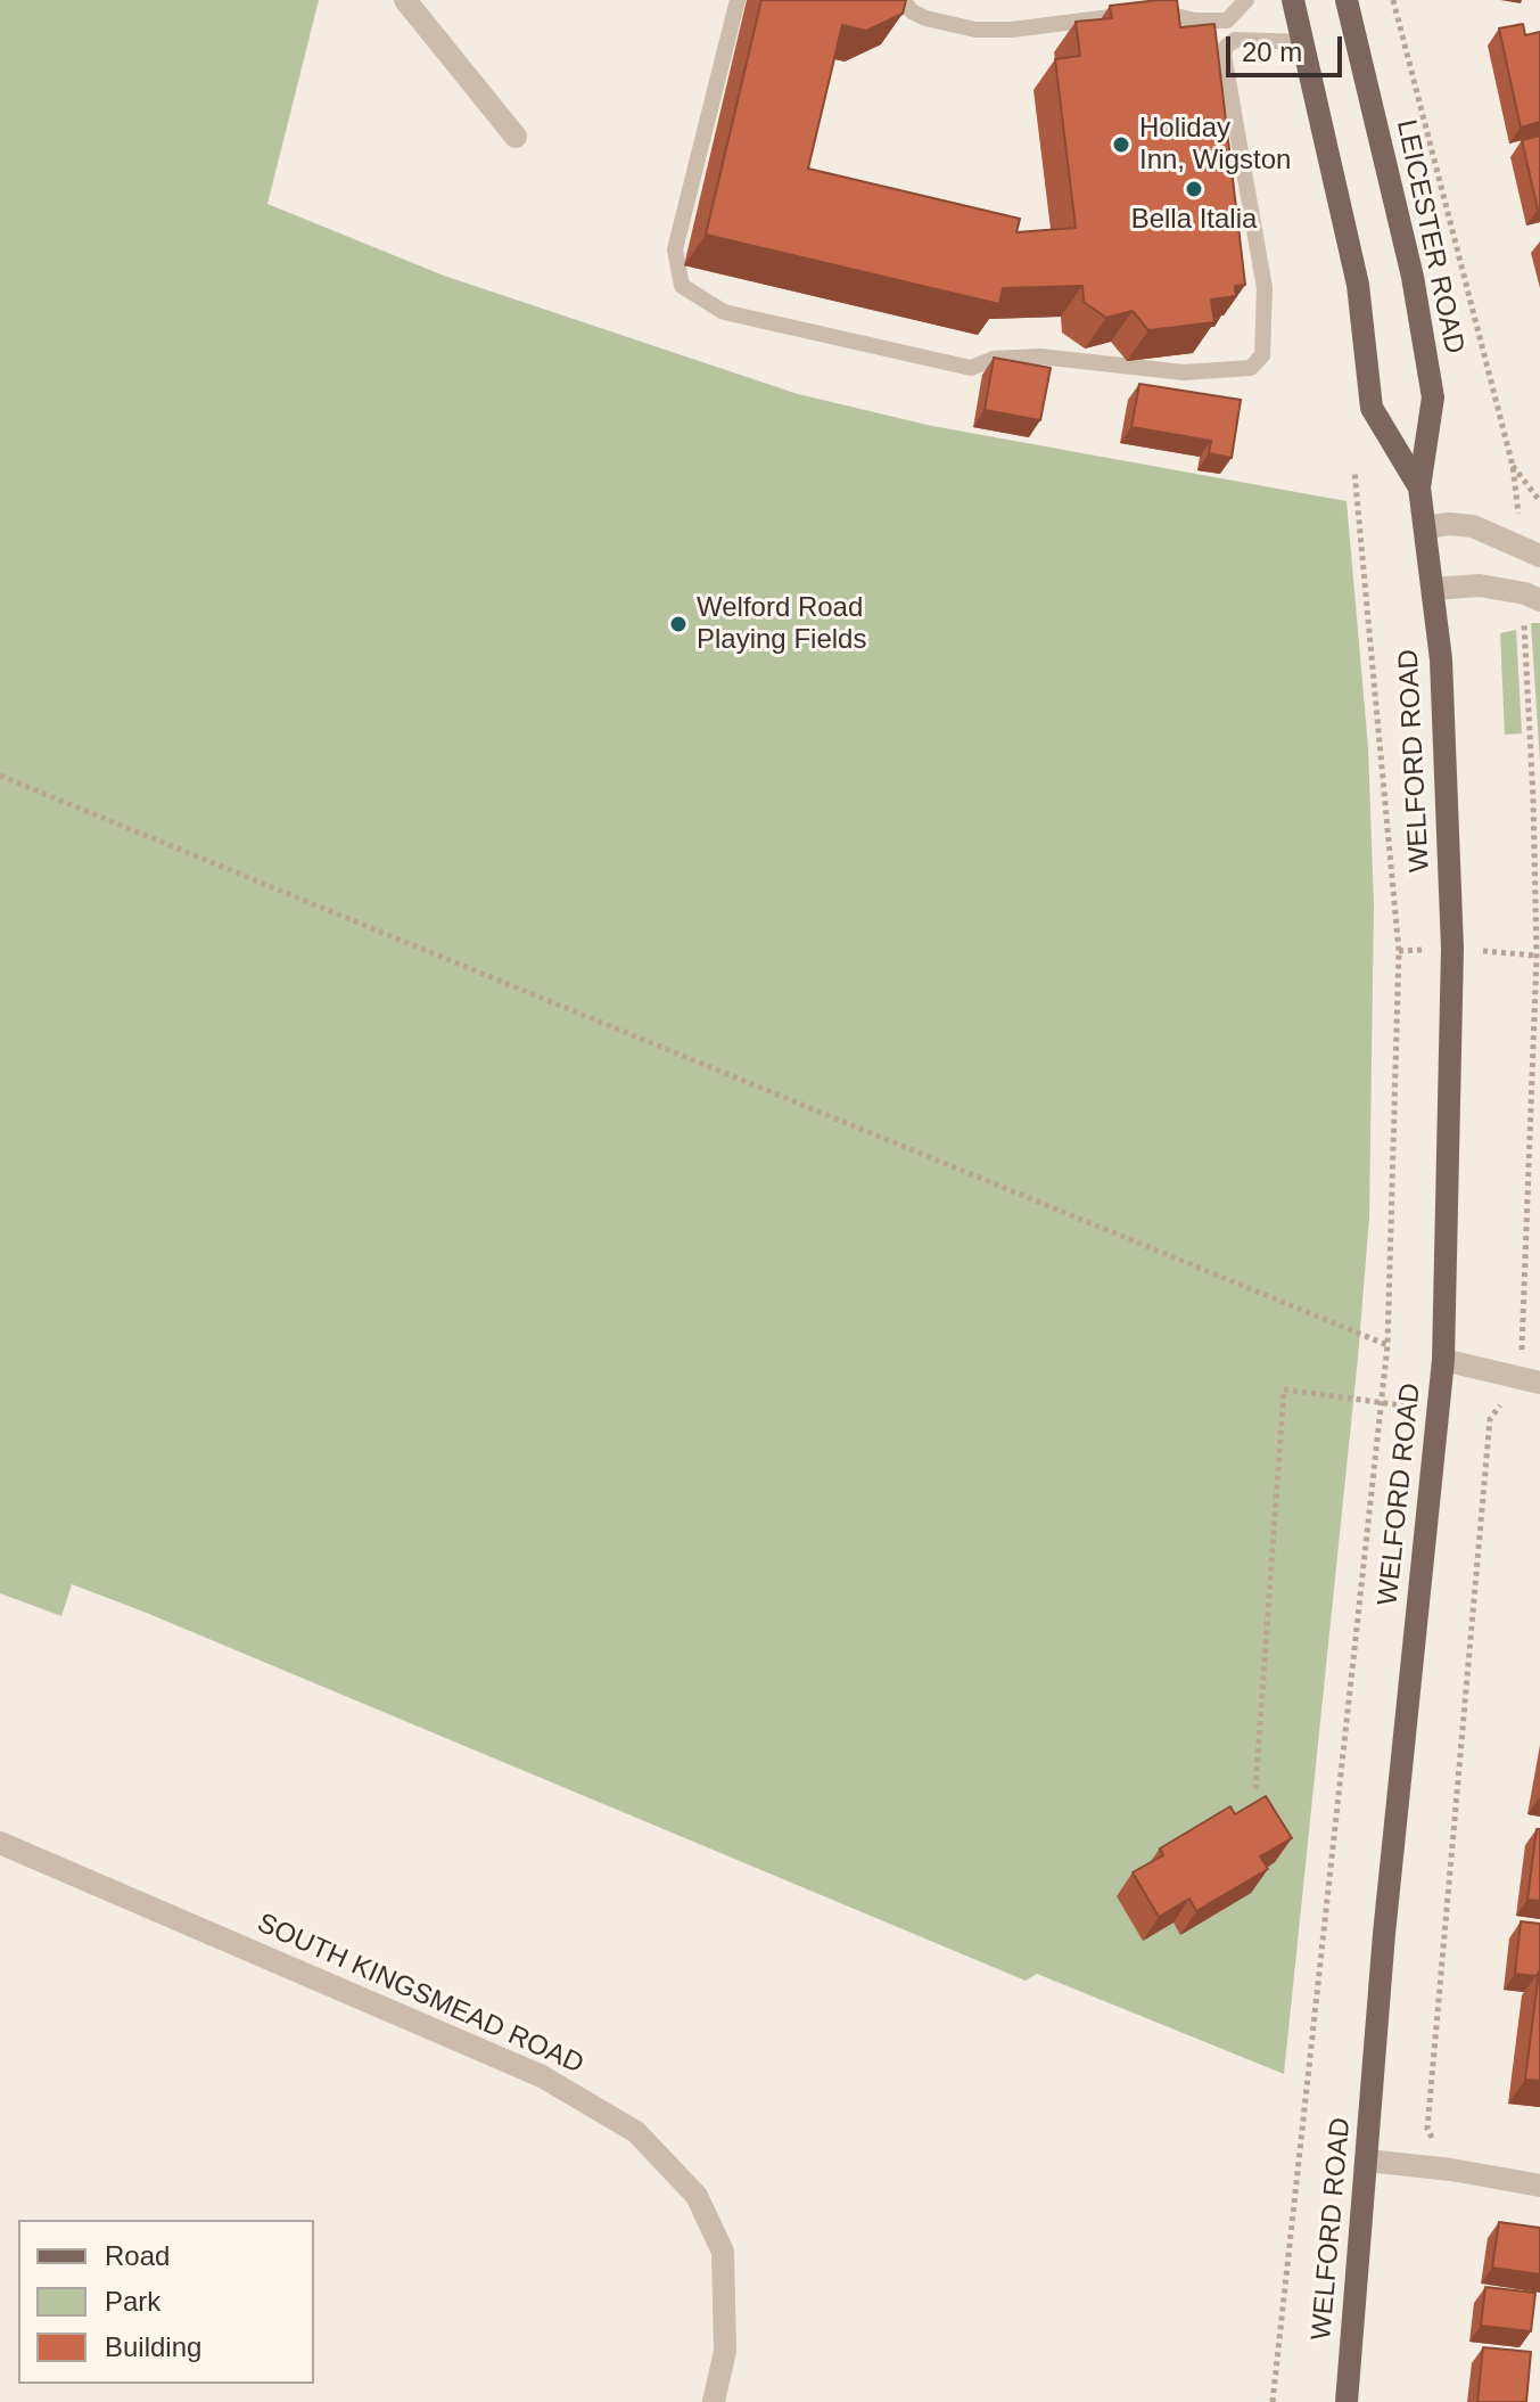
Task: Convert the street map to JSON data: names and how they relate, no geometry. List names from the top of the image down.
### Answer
{
  "streets": {
    "main road": ["LEICESTER ROAD", "WELFORD ROAD"],
    "street": ["SOUTH KINGSMEAD ROAD"]
  },
  "crossings": [
    ["LEICESTER ROAD", "WELFORD ROAD"]
  ],
  "places": ["Holiday Inn, Wigston", "Bella Italia", "Welford Road Playing Fields"],
  "legend": ["Road", "Park", "Building"],
  "scale_bar": "20 m"
}
